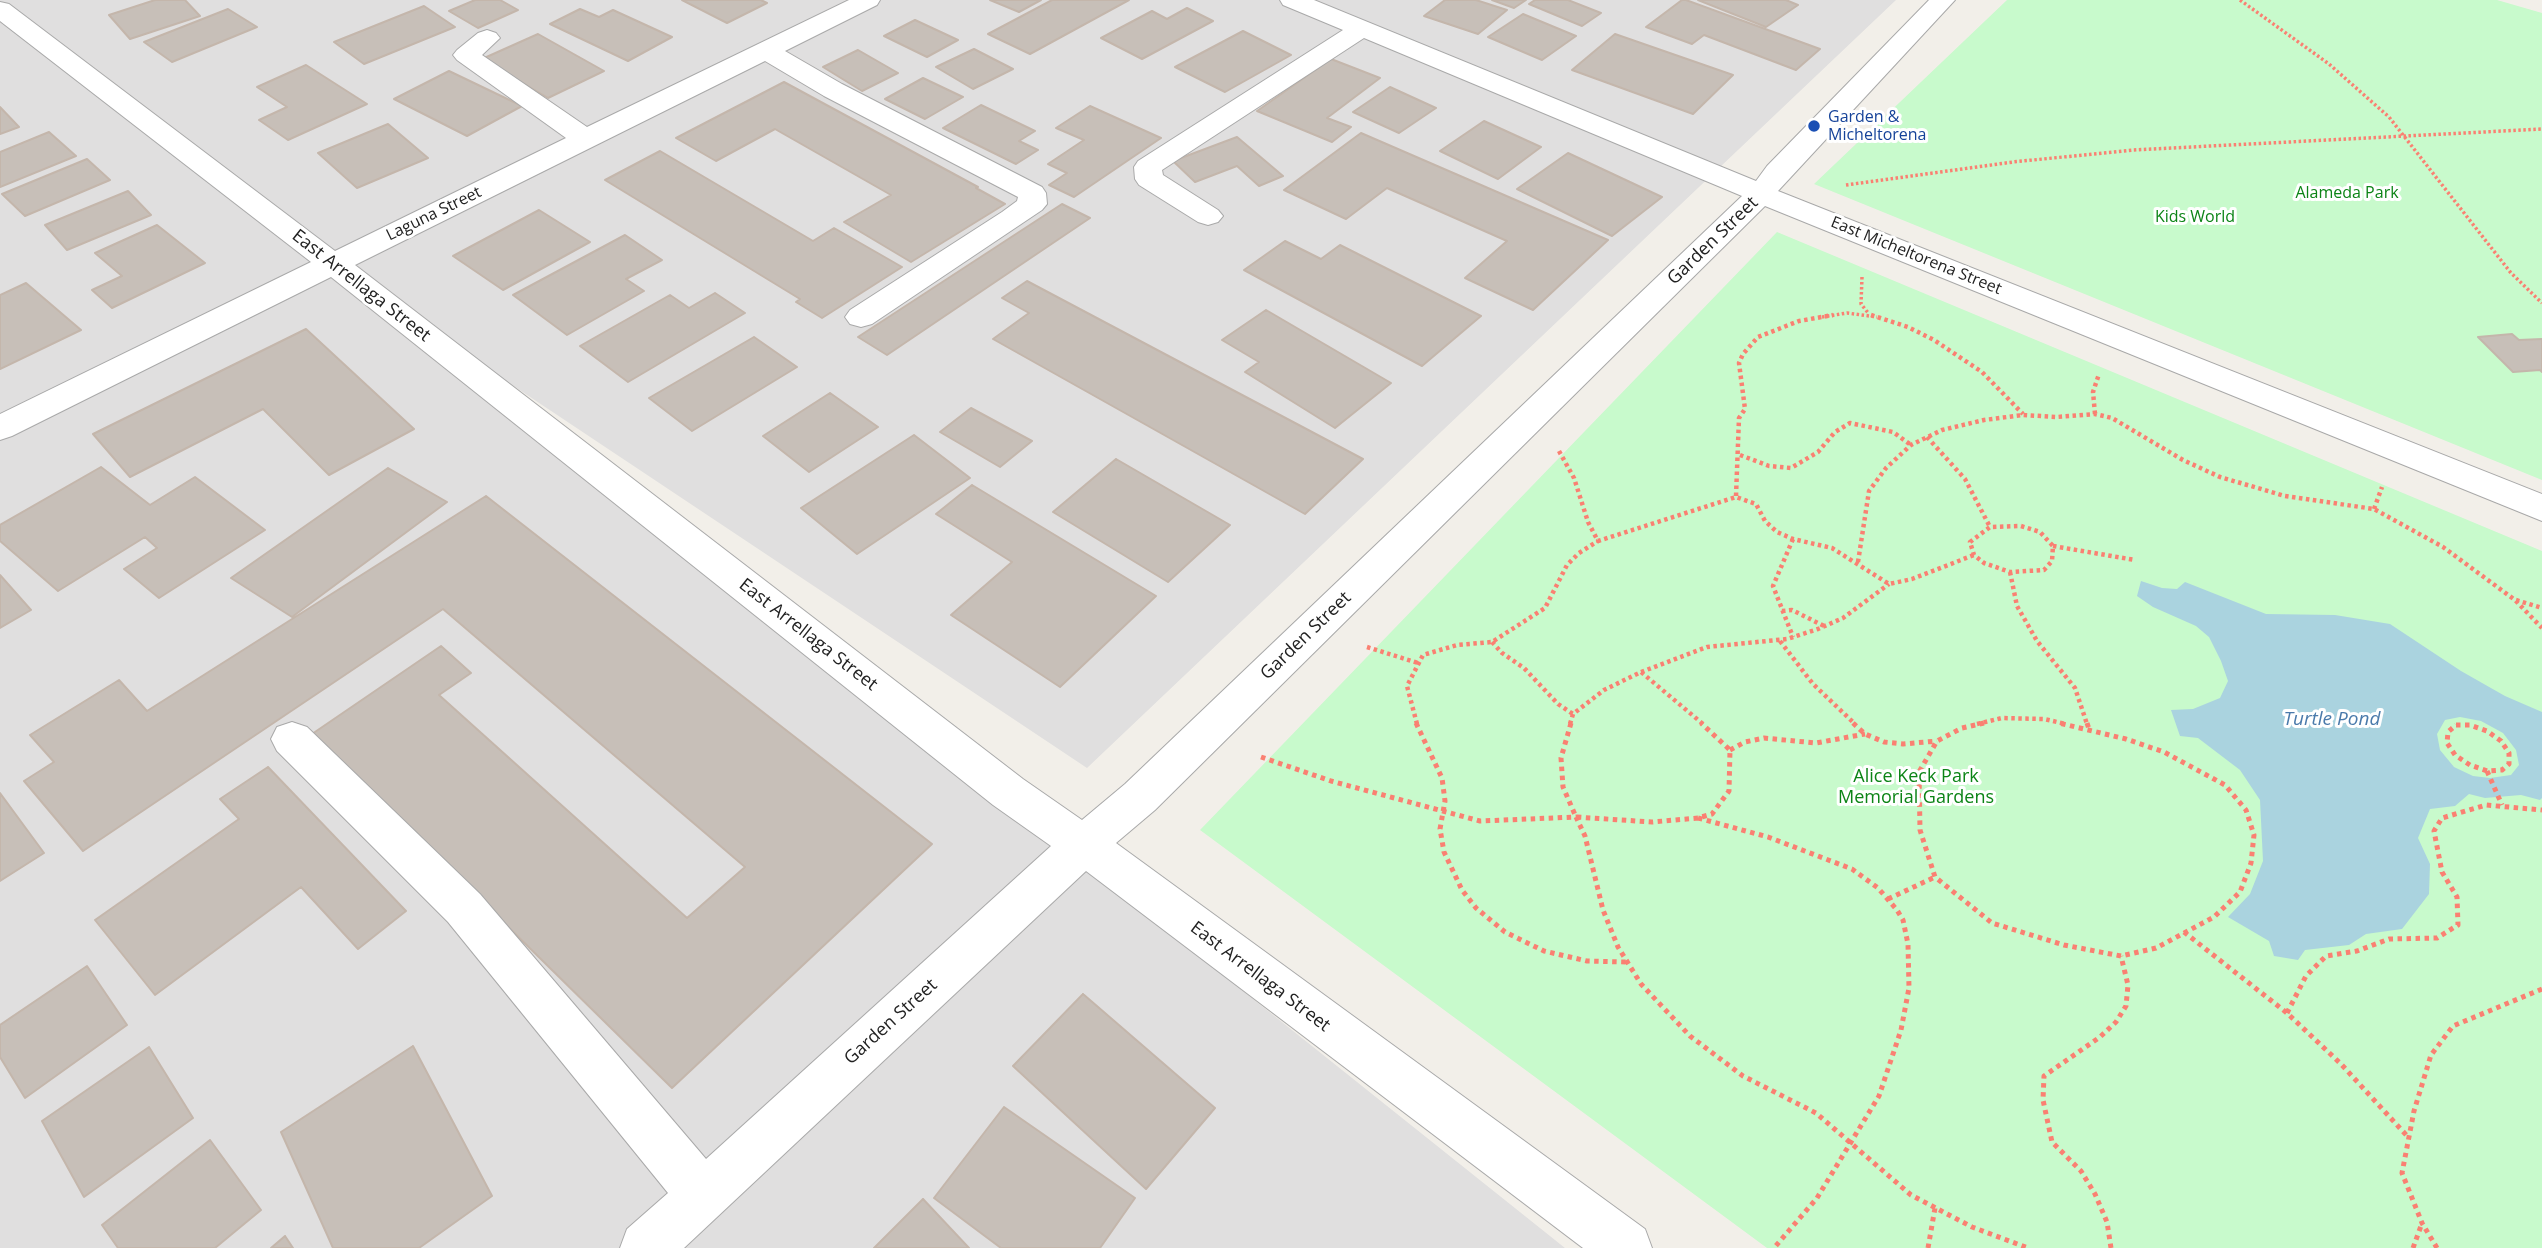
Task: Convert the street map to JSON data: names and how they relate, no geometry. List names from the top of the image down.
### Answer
{
  "streets": {
    "street": [
      "Laguna Street",
      "Garden Street",
      "East Micheltorena Street",
      "East Arrellaga Street"
    ]
  },
  "crossings": [
    ["Laguna Street", "East Arrellaga Street"],
    ["Garden Street", "East Micheltorena Street"],
    ["Garden Street", "East Arrellaga Street"]
  ],
  "water": ["Turtle Pond"],
  "parks": ["Alameda Park", "Kids World", "Alice Keck Park Memorial Gardens"],
  "places": ["Garden & Micheltorena"]
}
